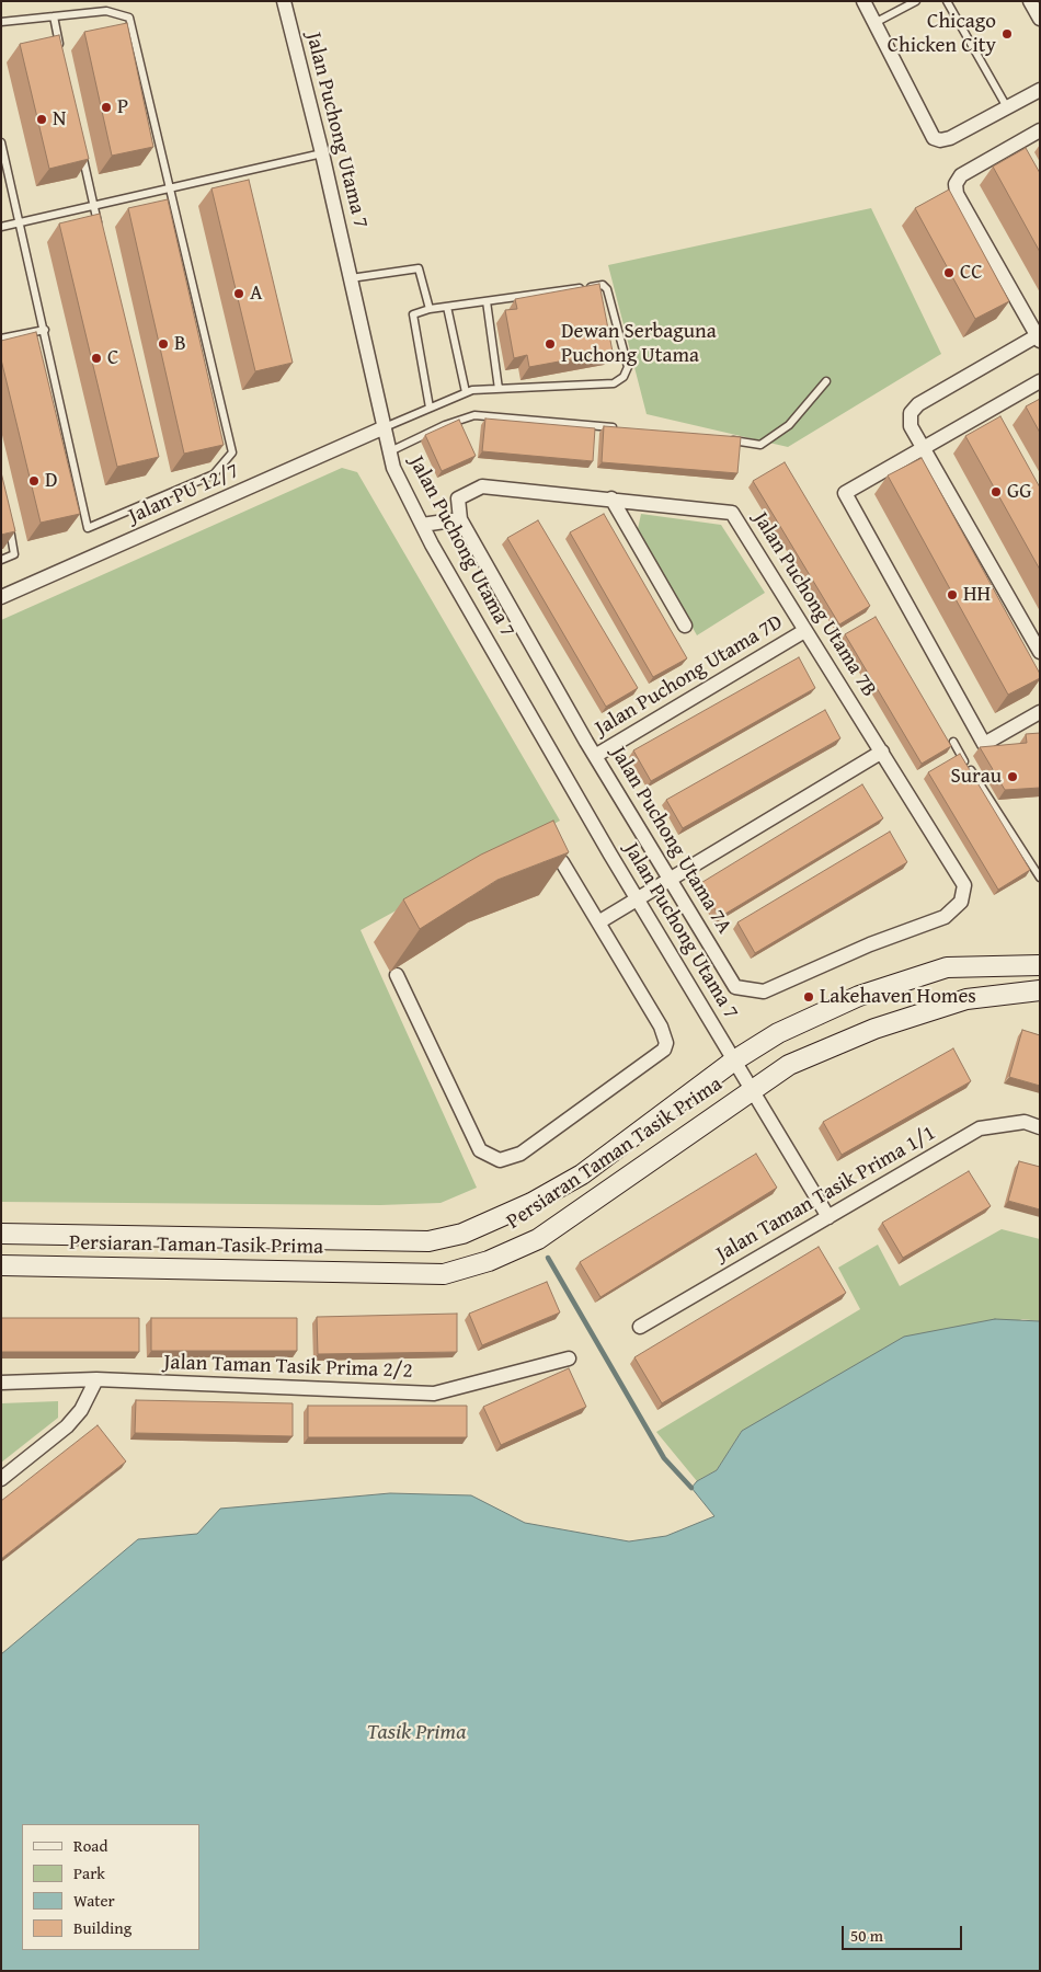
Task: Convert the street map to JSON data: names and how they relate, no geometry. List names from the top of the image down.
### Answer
{
  "streets": {
    "main road": ["Persiaran Taman Tasik Prima"],
    "street": [
      "Jalan Puchong Utama 7",
      "Jalan PU 12/7",
      "Jalan Puchong Utama 7B",
      "Jalan Puchong Utama 7D",
      "Jalan Puchong Utama 7A",
      "Jalan Taman Tasik Prima 1/1",
      "Jalan Taman Tasik Prima 2/2"
    ]
  },
  "crossings": [
    ["Jalan Puchong Utama 7", "Jalan PU 12/7"],
    ["Jalan Puchong Utama 7", "Persiaran Taman Tasik Prima"],
    ["Jalan Puchong Utama 7", "Jalan Taman Tasik Prima 1/1"],
    ["Jalan Puchong Utama 7B", "Jalan Puchong Utama 7D"],
    ["Jalan Puchong Utama 7B", "Jalan Puchong Utama 7A"],
    ["Jalan Puchong Utama 7D", "Jalan Puchong Utama 7A"]
  ],
  "water": ["Tasik Prima"],
  "places": [
    "Chicago Chicken City",
    "P",
    "N",
    "CC",
    "A",
    "B",
    "Dewan Serbaguna Puchong Utama",
    "C",
    "D",
    "GG",
    "HH",
    "Surau",
    "Lakehaven Homes"
  ],
  "legend": [
    "Road",
    "Park",
    "Water",
    "Building"
  ],
  "scale_bar": "50 m"
}
